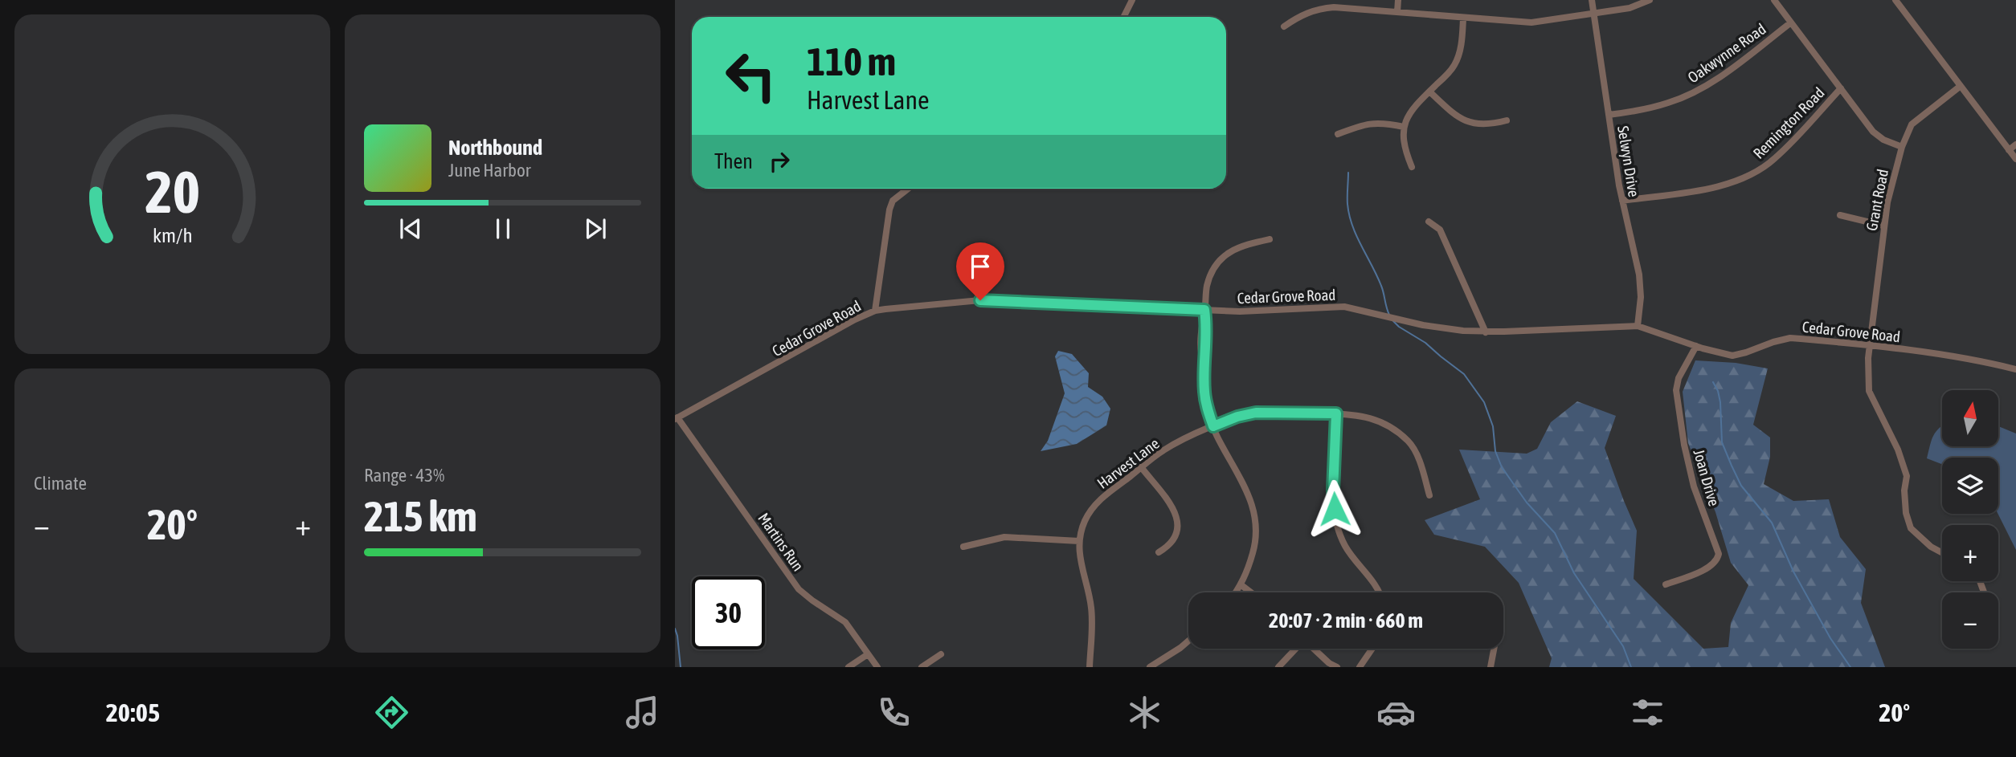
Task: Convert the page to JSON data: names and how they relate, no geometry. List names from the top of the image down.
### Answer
{
  "streets": {
    "street": [
      "Oakwynne Road",
      "Remington Road",
      "Selwyn Drive",
      "Grant Road",
      "Cedar Grove Road",
      "Harvest Lane",
      "Joan Drive",
      "Martins Run"
    ]
  },
  "crossings": [
    ["Oakwynne Road", "Selwyn Drive"],
    ["Remington Road", "Selwyn Drive"],
    ["Selwyn Drive", "Cedar Grove Road"],
    ["Grant Road", "Cedar Grove Road"],
    ["Cedar Grove Road", "Joan Drive"],
    ["Cedar Grove Road", "Martins Run"]
  ],
  "north": "top",
  "page": {
    "turn": ["110 m", "Harvest Lane"],
    "song": ["Northbound", "June Harbor"],
    "then": "Then",
    "tile": [
      "Climate",
      ["Range · 43%", "215 km"]
    ],
    "map_buttons": ["+", "−"],
    "heat": ["−", "20°", "+"],
    "limit": "30",
    "trip": "20:07 · 2 min · 660 m",
    "tabs": ["20:05", "20°"],
    "gauge": ["20", "km/h"]
  }
}
